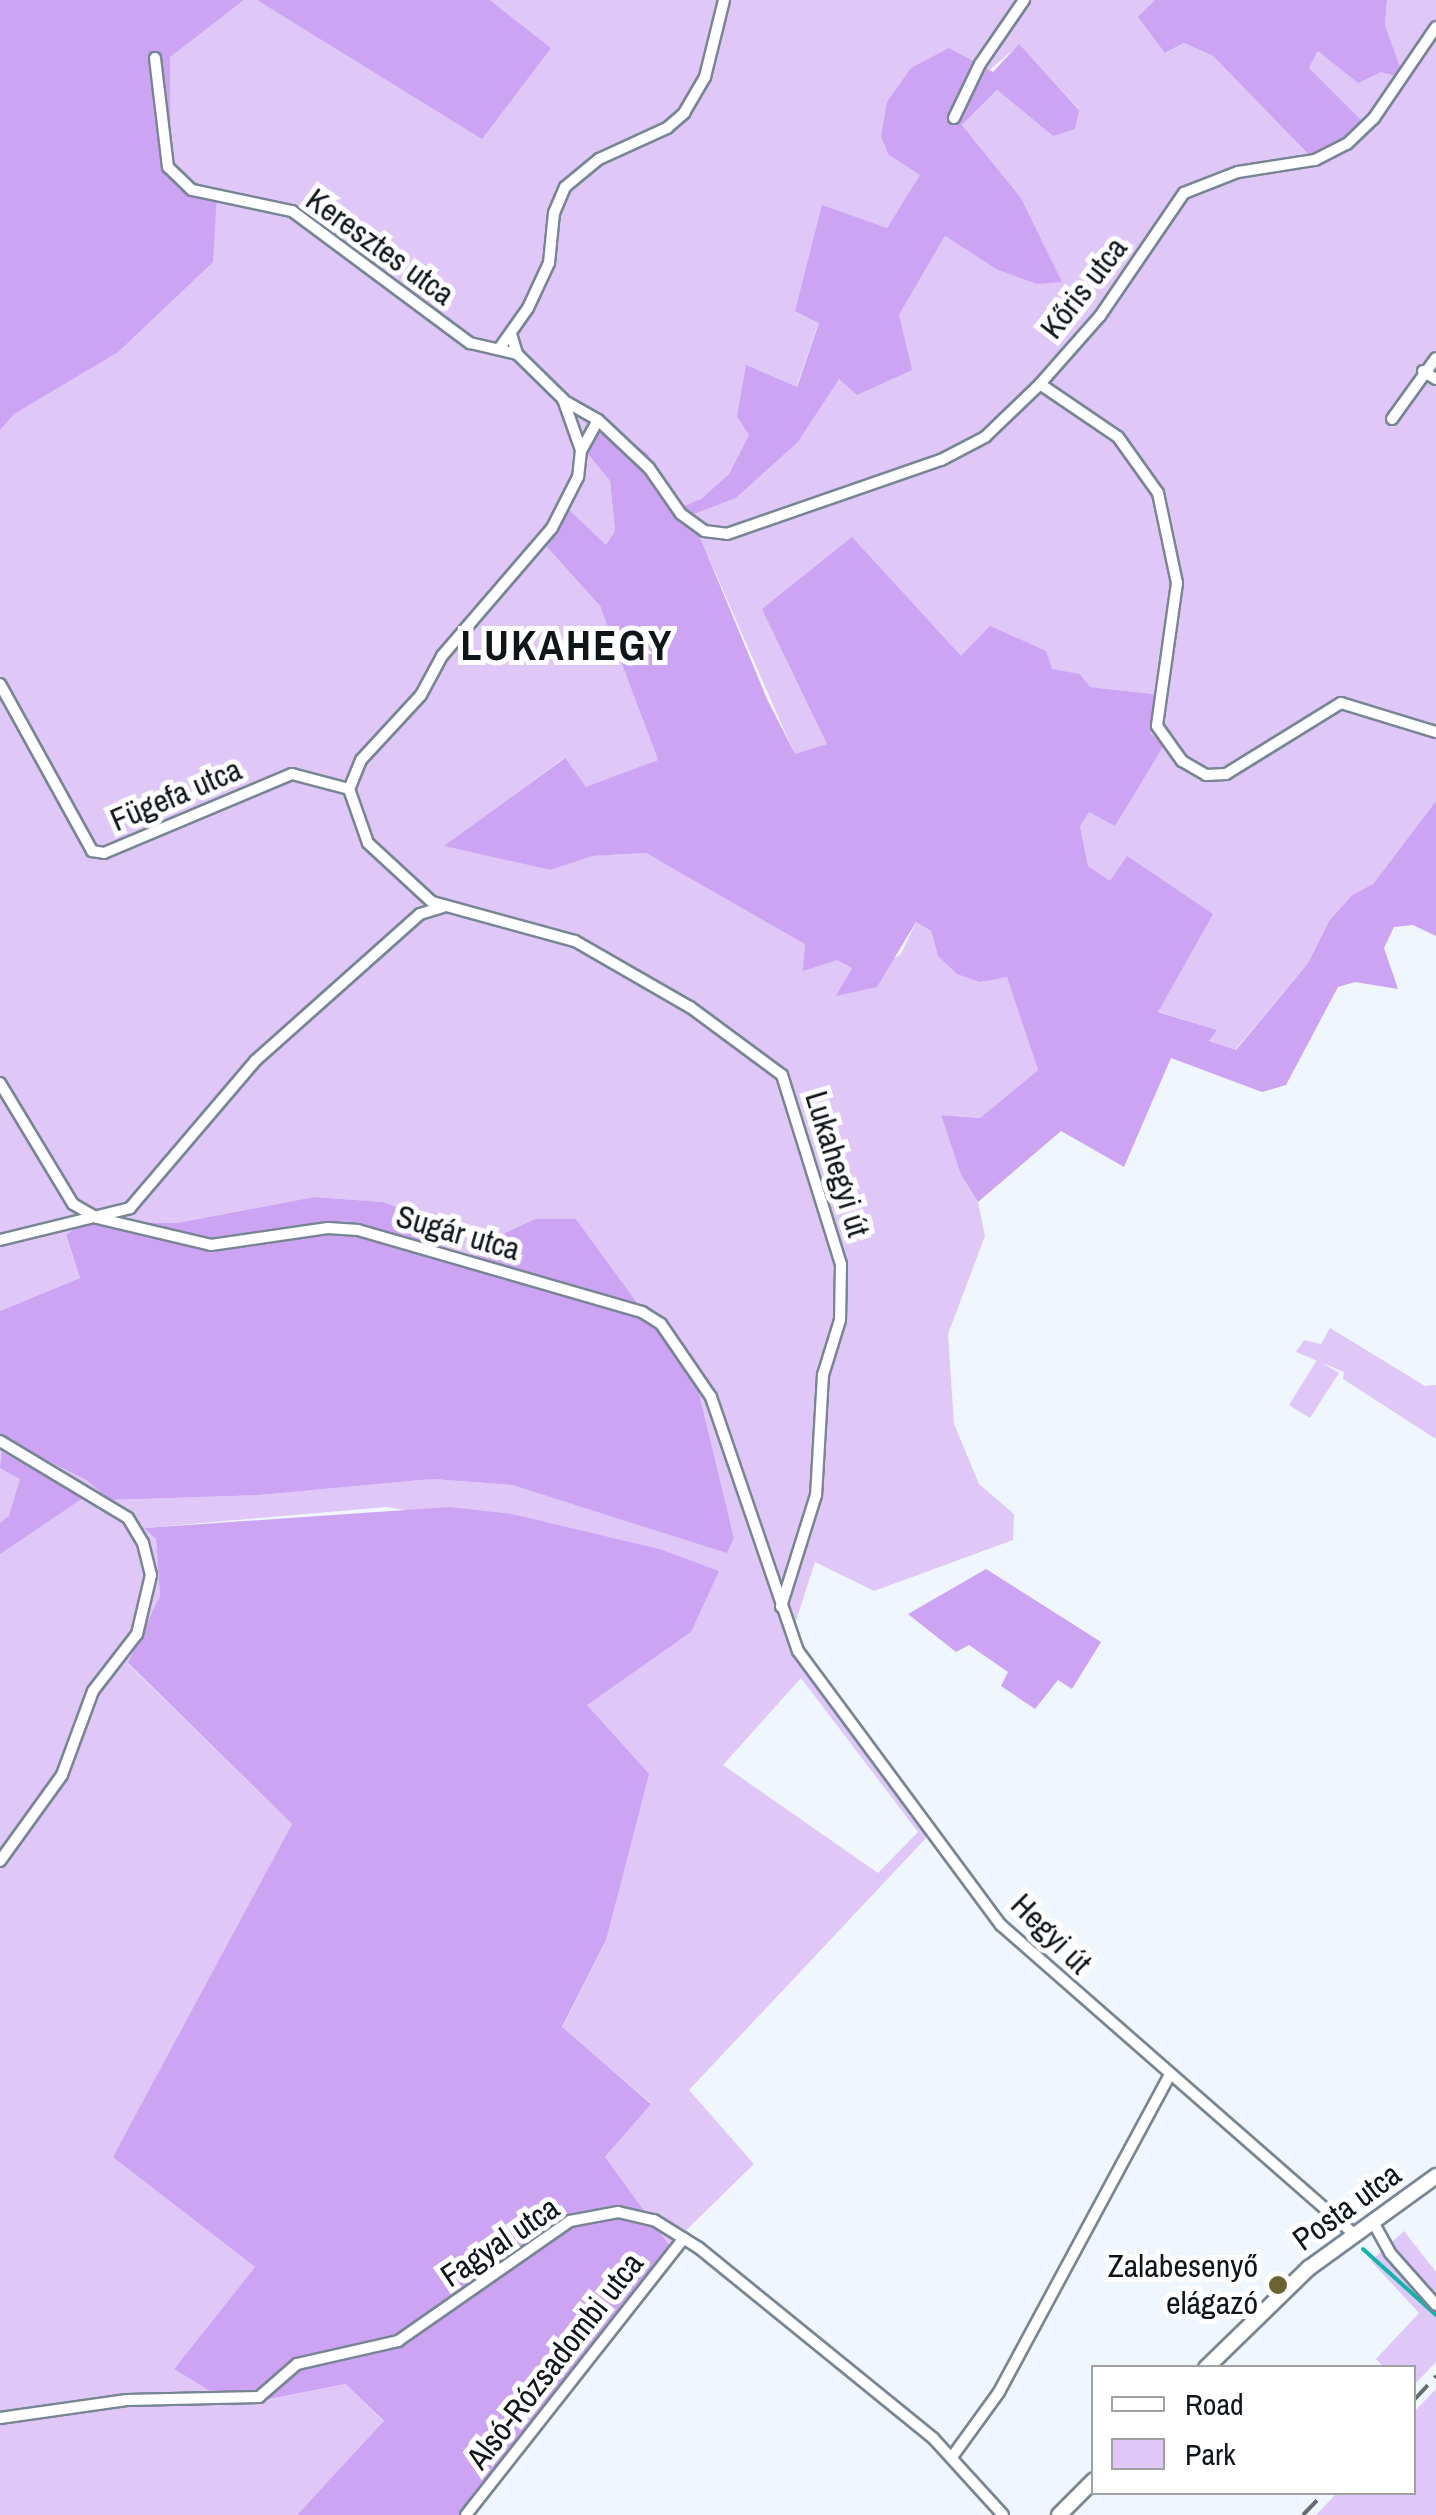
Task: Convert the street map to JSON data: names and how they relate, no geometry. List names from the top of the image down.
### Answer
{
  "streets": {
    "main road": ["Posta utca"],
    "street": [
      "Keresztes utca",
      "Kőris utca",
      "Fügefa utca",
      "Lukahegyi út",
      "Sugár utca",
      "Hegyi út",
      "Fagyal utca",
      "Alsó-Rózsadombi utca"
    ]
  },
  "crossings": [
    ["Lukahegyi út", "Sugár utca"],
    ["Lukahegyi út", "Hegyi út"],
    ["Sugár utca", "Hegyi út"],
    ["Hegyi út", "Posta utca"],
    ["Fagyal utca", "Alsó-Rózsadombi utca"]
  ],
  "districts": ["LUKAHEGY"],
  "places": ["Zalabesenyő elágazó"],
  "legend": ["Road", "Park"]
}
